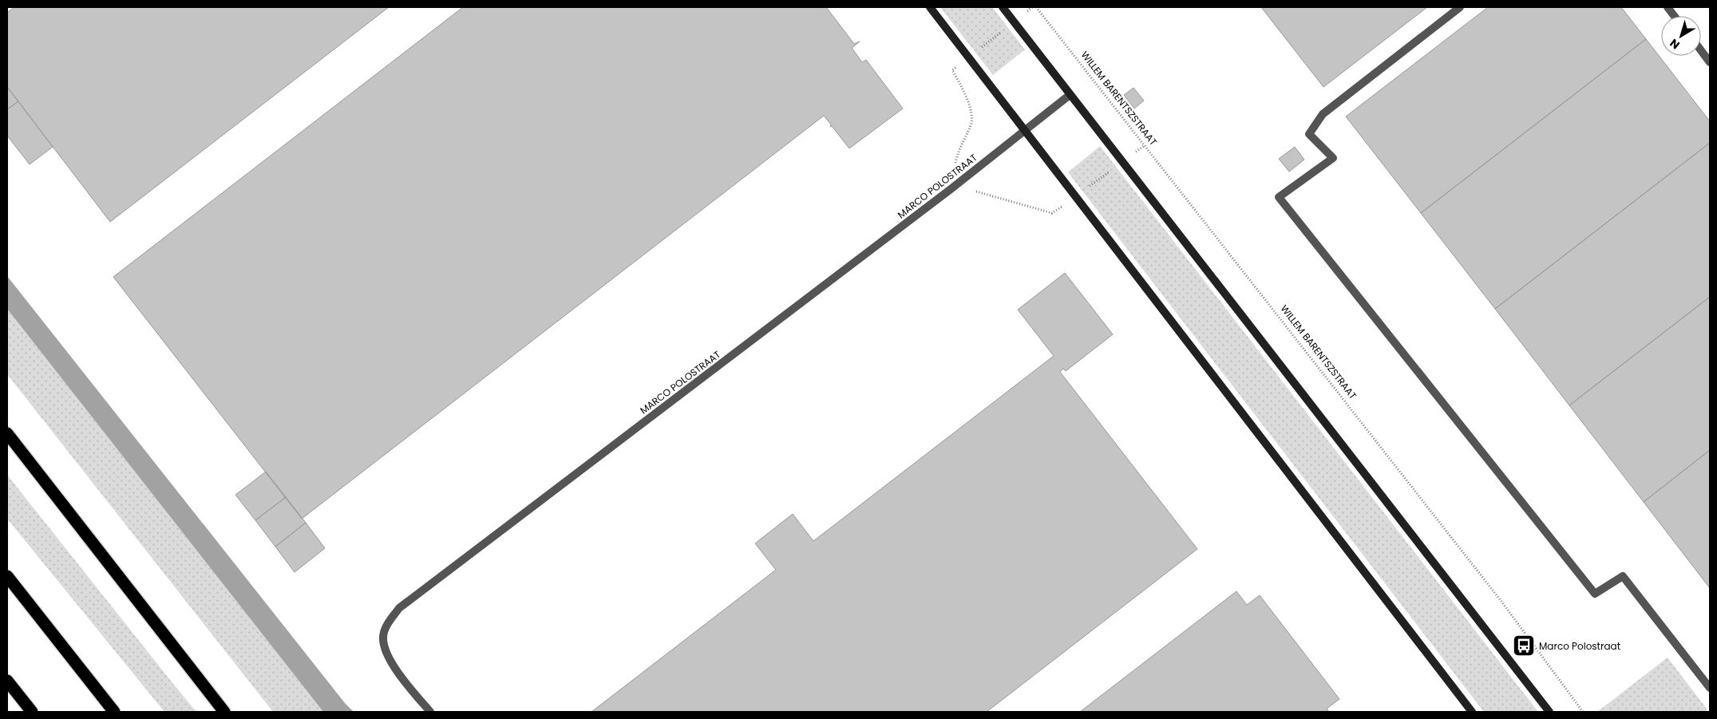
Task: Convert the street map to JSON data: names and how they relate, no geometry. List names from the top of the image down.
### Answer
{
  "streets": {
    "street": ["MARCO POLOSTRAAT"],
    "path": ["WILLEM BARENTSZSTRAAT"]
  },
  "places": {
    "bus stop": ["Marco Polostraat"]
  },
  "north": "bottom left"
}
